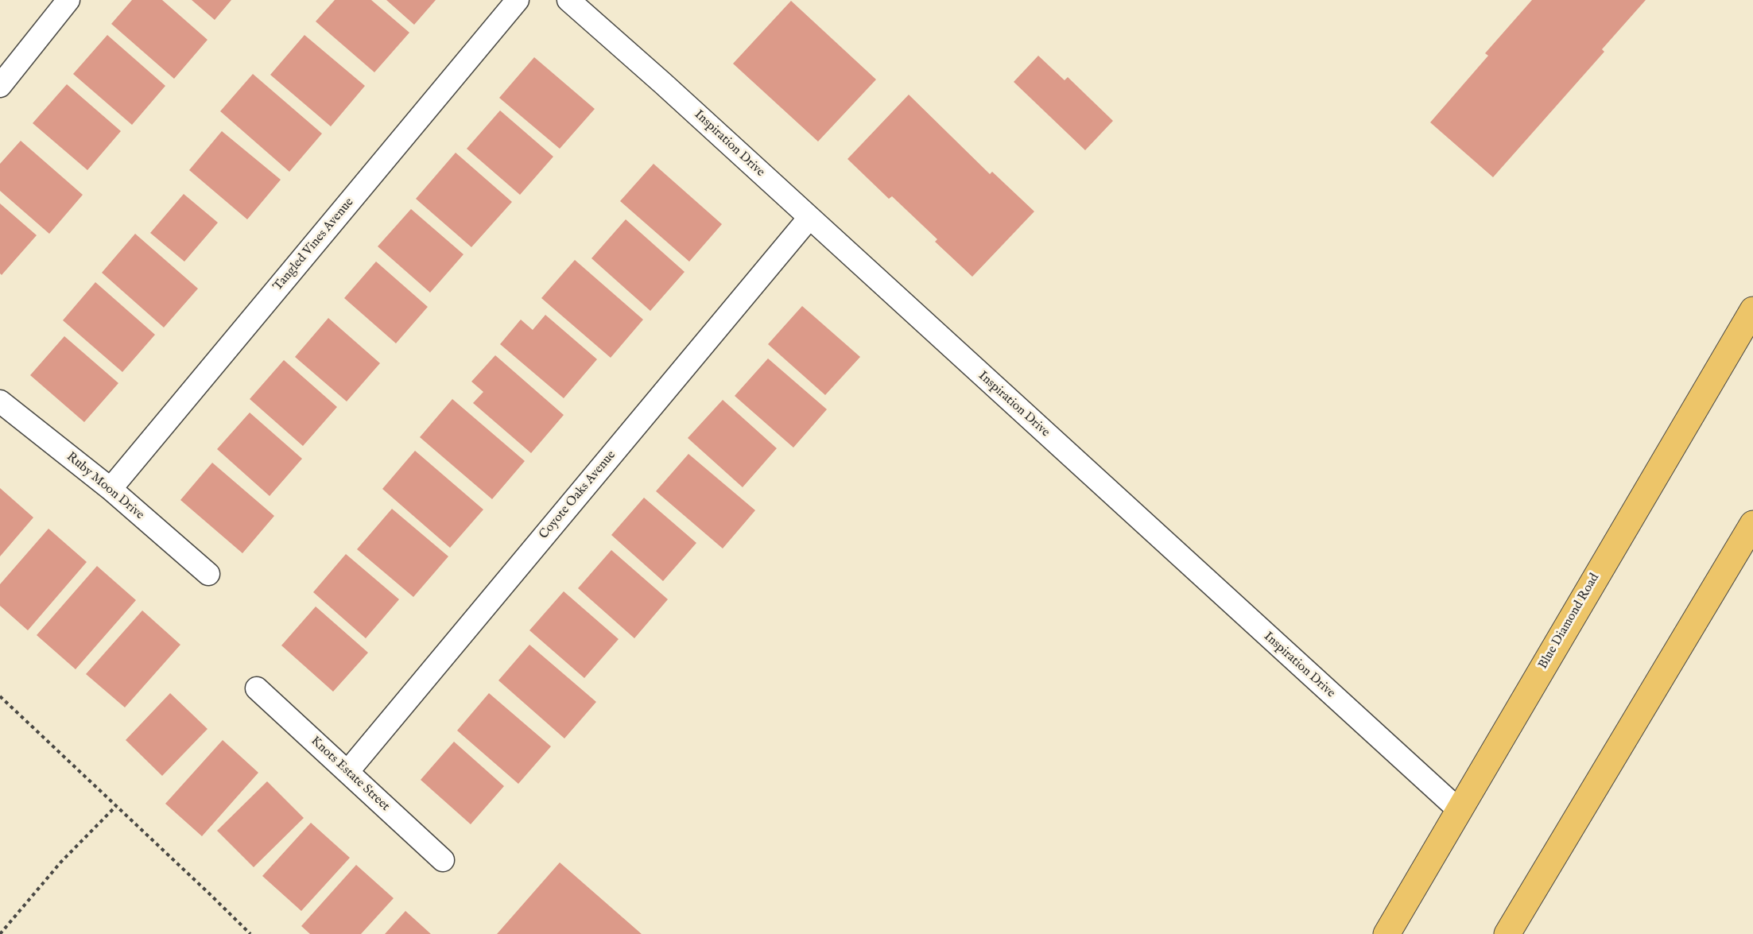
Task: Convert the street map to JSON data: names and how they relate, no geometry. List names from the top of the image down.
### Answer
{
  "streets": {
    "highway": ["Blue Diamond Road"],
    "street": [
      "Inspiration Drive",
      "Tangled Vines Avenue",
      "Ruby Moon Drive",
      "Coyote Oaks Avenue",
      "Knots Estate Street"
    ]
  },
  "crossings": [
    ["Inspiration Drive", "Coyote Oaks Avenue"],
    ["Inspiration Drive", "Blue Diamond Road"],
    ["Tangled Vines Avenue", "Ruby Moon Drive"],
    ["Coyote Oaks Avenue", "Knots Estate Street"]
  ]
}
